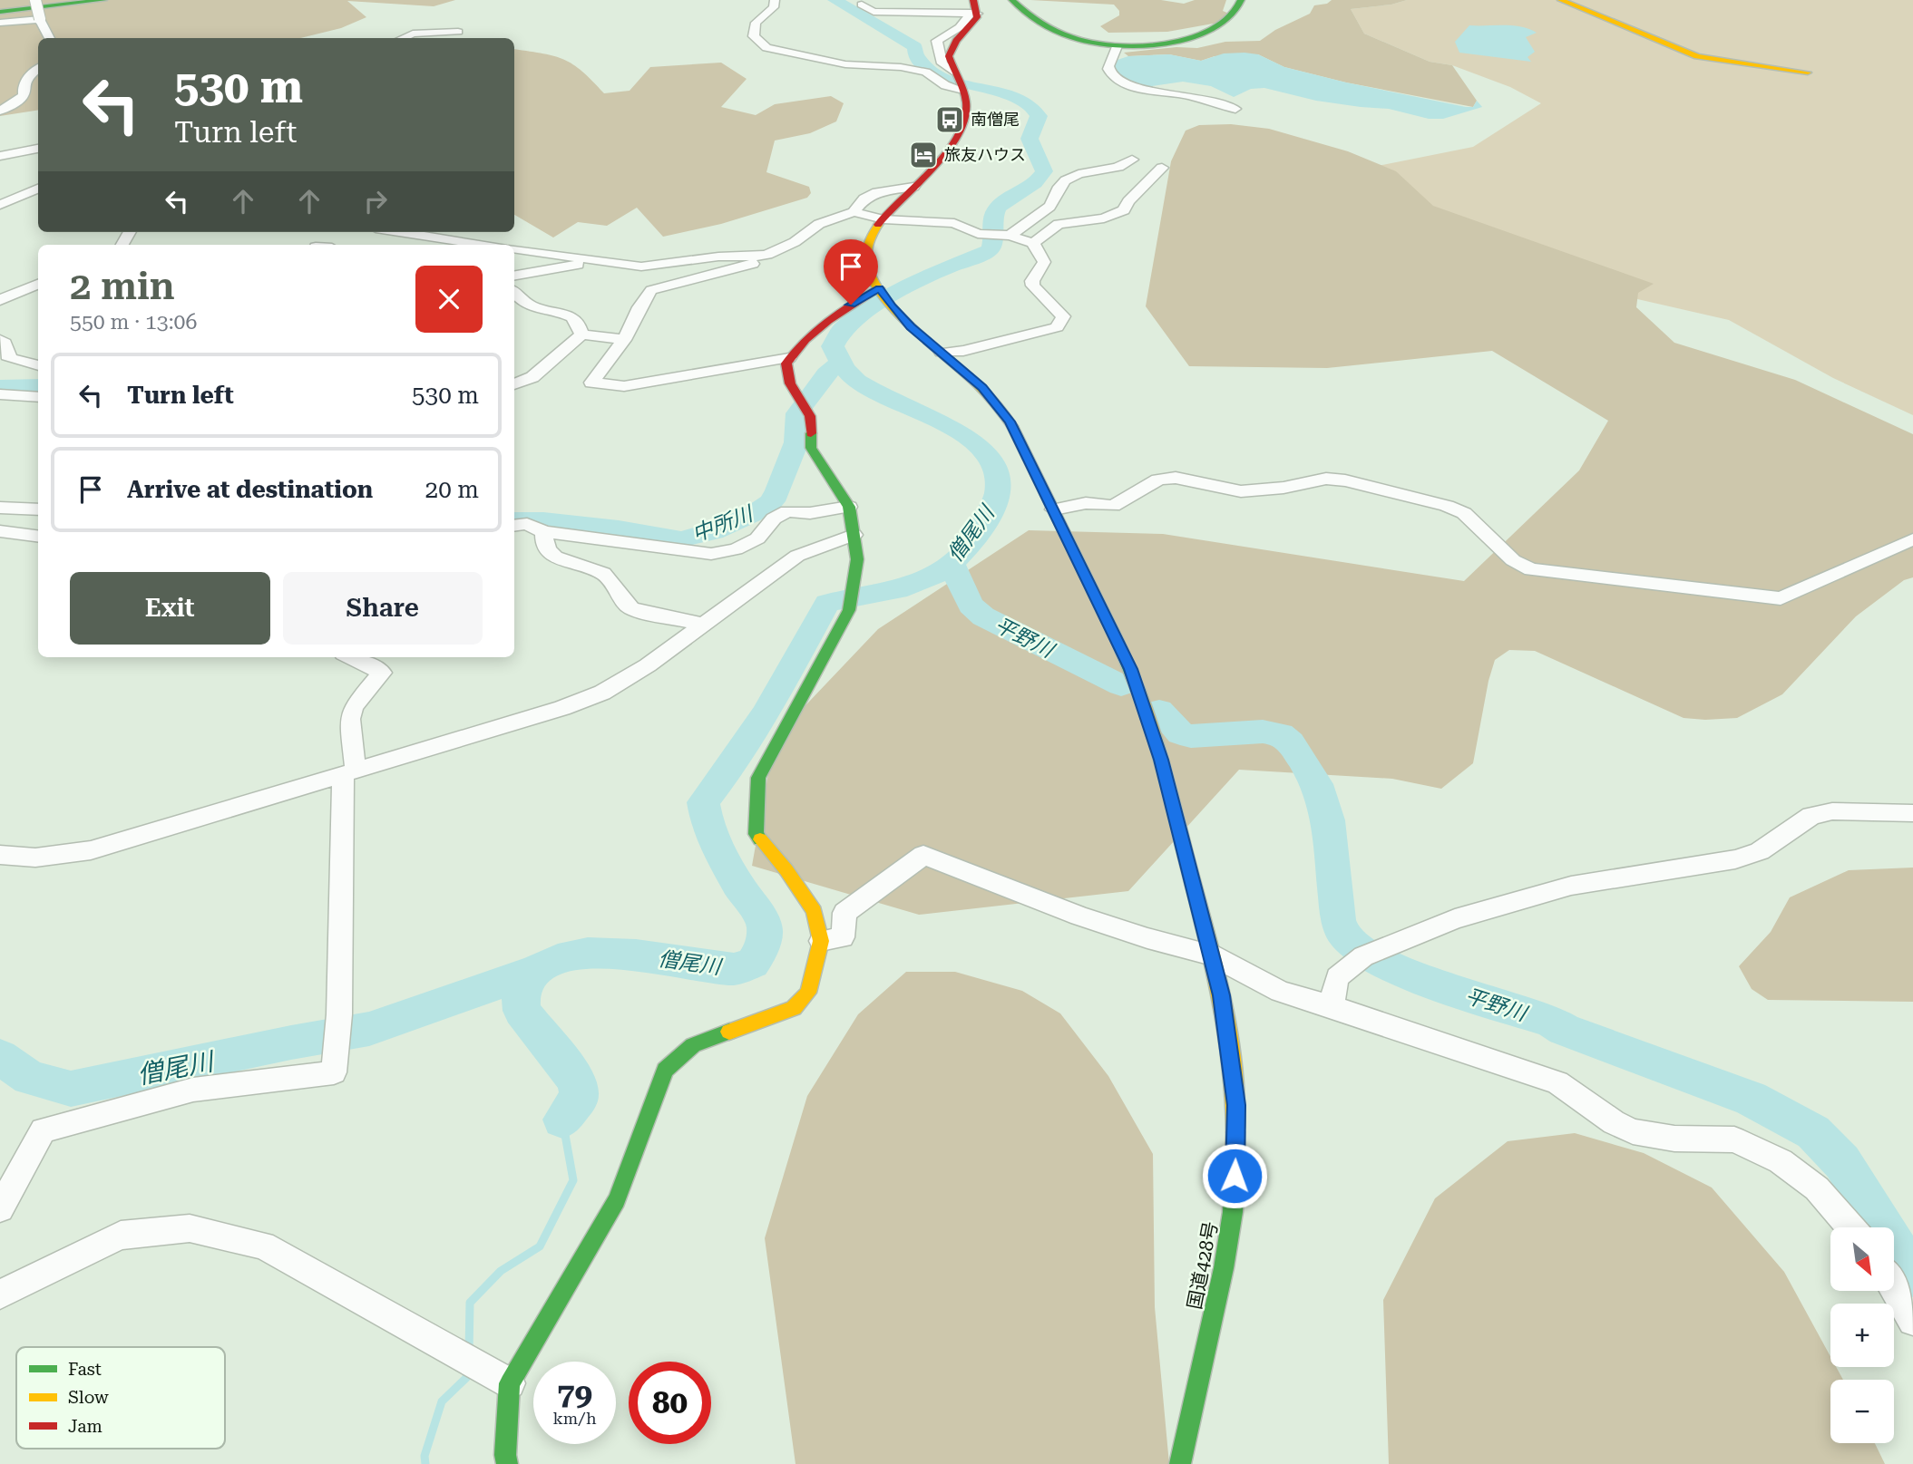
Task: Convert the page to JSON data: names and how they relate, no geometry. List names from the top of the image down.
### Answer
{
  "streets": {
    "main road": ["国道428号"]
  },
  "water": ["中所川", "僧尾川", "平野川"],
  "places": {
    "bus stop": ["南僧尾"],
    "hotel": ["旅友ハウス"]
  },
  "legend": ["Fast", "Slow", "Jam"],
  "north": "bottom right",
  "page": {
    "turn": ["530 m", "Turn left"],
    "heading": ["2 min", "550 m · 13:06"],
    "list": [
      {
        "name": "Turn left",
        "value": "530 m"
      },
      {
        "name": "Arrive at destination",
        "value": "20 m"
      }
    ],
    "buttons": ["Exit", "Share"],
    "map_buttons": ["+", "−"],
    "speed": "79 km/h",
    "limit": "80"
  }
}
